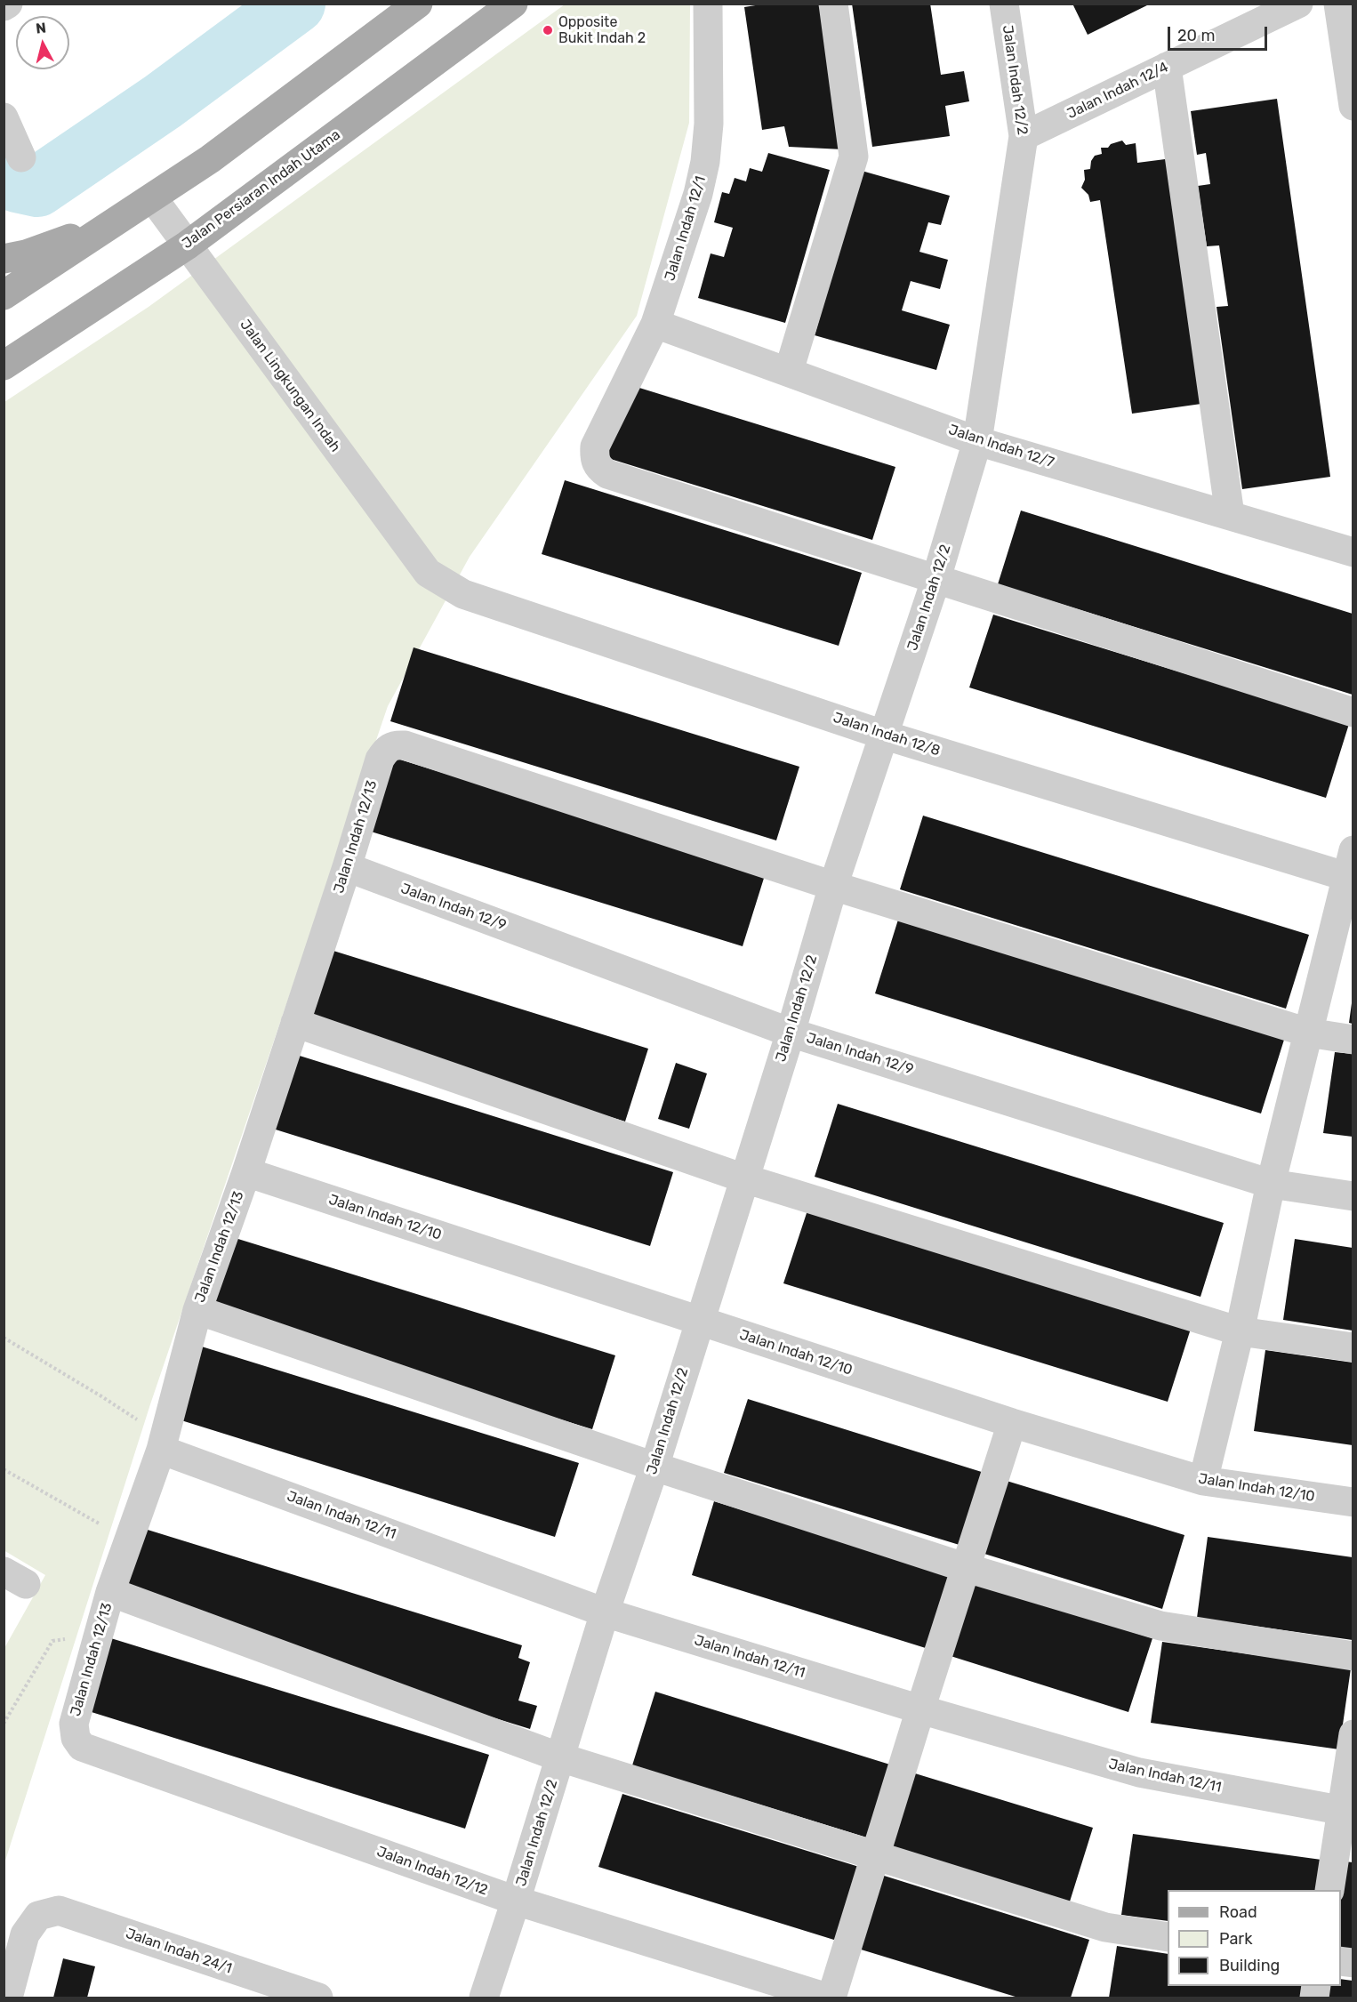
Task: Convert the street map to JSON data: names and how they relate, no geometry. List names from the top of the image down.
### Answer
{
  "streets": {
    "main road": ["Jalan Persiaran Indah Utama"],
    "street": [
      "Jalan Indah 12/2",
      "Jalan Indah 12/4",
      "Jalan Indah 12/1",
      "Jalan Lingkungan Indah",
      "Jalan Indah 12/7",
      "Jalan Indah 12/8",
      "Jalan Indah 12/13",
      "Jalan Indah 12/9",
      "Jalan Indah 12/10",
      "Jalan Indah 12/11",
      "Jalan Indah 12/12",
      "Jalan Indah 24/1"
    ]
  },
  "crossings": [
    ["Jalan Indah 12/2", "Jalan Indah 12/4"],
    ["Jalan Indah 12/2", "Jalan Indah 12/1"],
    ["Jalan Indah 12/2", "Jalan Indah 12/7"],
    ["Jalan Indah 12/2", "Jalan Indah 12/8"],
    ["Jalan Indah 12/2", "Jalan Indah 12/13"],
    ["Jalan Indah 12/2", "Jalan Indah 12/9"],
    ["Jalan Indah 12/2", "Jalan Indah 12/10"],
    ["Jalan Indah 12/2", "Jalan Indah 12/11"],
    ["Jalan Indah 12/2", "Jalan Indah 12/12"],
    ["Jalan Persiaran Indah Utama", "Jalan Lingkungan Indah"],
    ["Jalan Indah 12/1", "Jalan Indah 12/7"],
    ["Jalan Lingkungan Indah", "Jalan Indah 12/8"],
    ["Jalan Indah 12/13", "Jalan Indah 12/9"],
    ["Jalan Indah 12/13", "Jalan Indah 12/10"],
    ["Jalan Indah 12/13", "Jalan Indah 12/11"],
    ["Jalan Indah 12/13", "Jalan Indah 12/12"]
  ],
  "places": ["Opposite Bukit Indah 2"],
  "legend": ["Road", "Park", "Building"],
  "scale_bar": "20 m",
  "north": "top"
}
